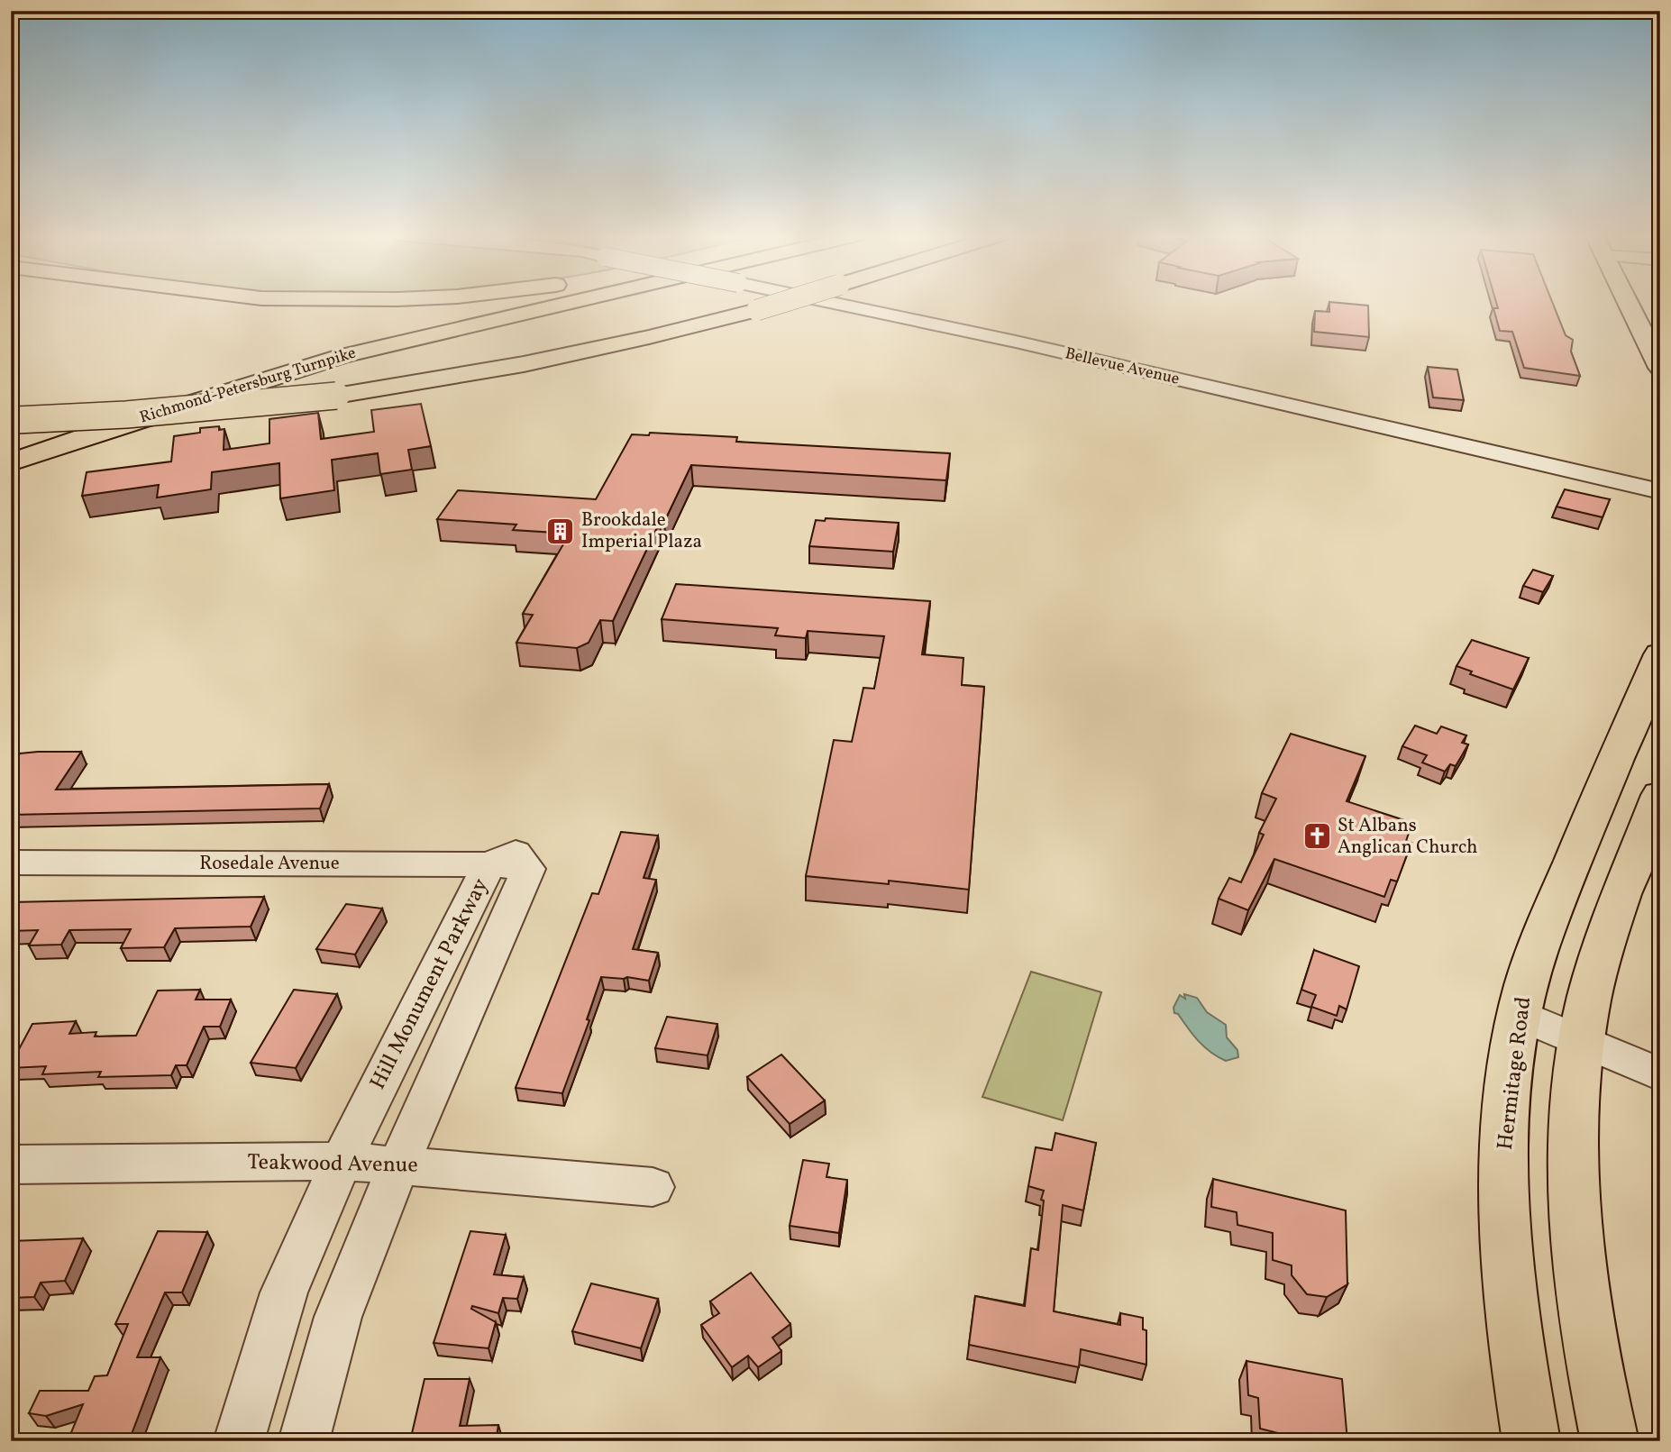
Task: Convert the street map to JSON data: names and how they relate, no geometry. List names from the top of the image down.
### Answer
{
  "streets": {
    "main road": ["Richmond-Petersburg Turnpike", "Hermitage Road"],
    "street": [
      "Bellevue Avenue",
      "Rosedale Avenue",
      "Hill Monument Parkway",
      "Teakwood Avenue"
    ]
  },
  "crossings": [
    ["Rosedale Avenue", "Hill Monument Parkway"],
    ["Hill Monument Parkway", "Teakwood Avenue"]
  ],
  "places": {
    "building": ["Brookdale Imperial Plaza"],
    "church": ["St Albans Anglican Church"]
  }
}
